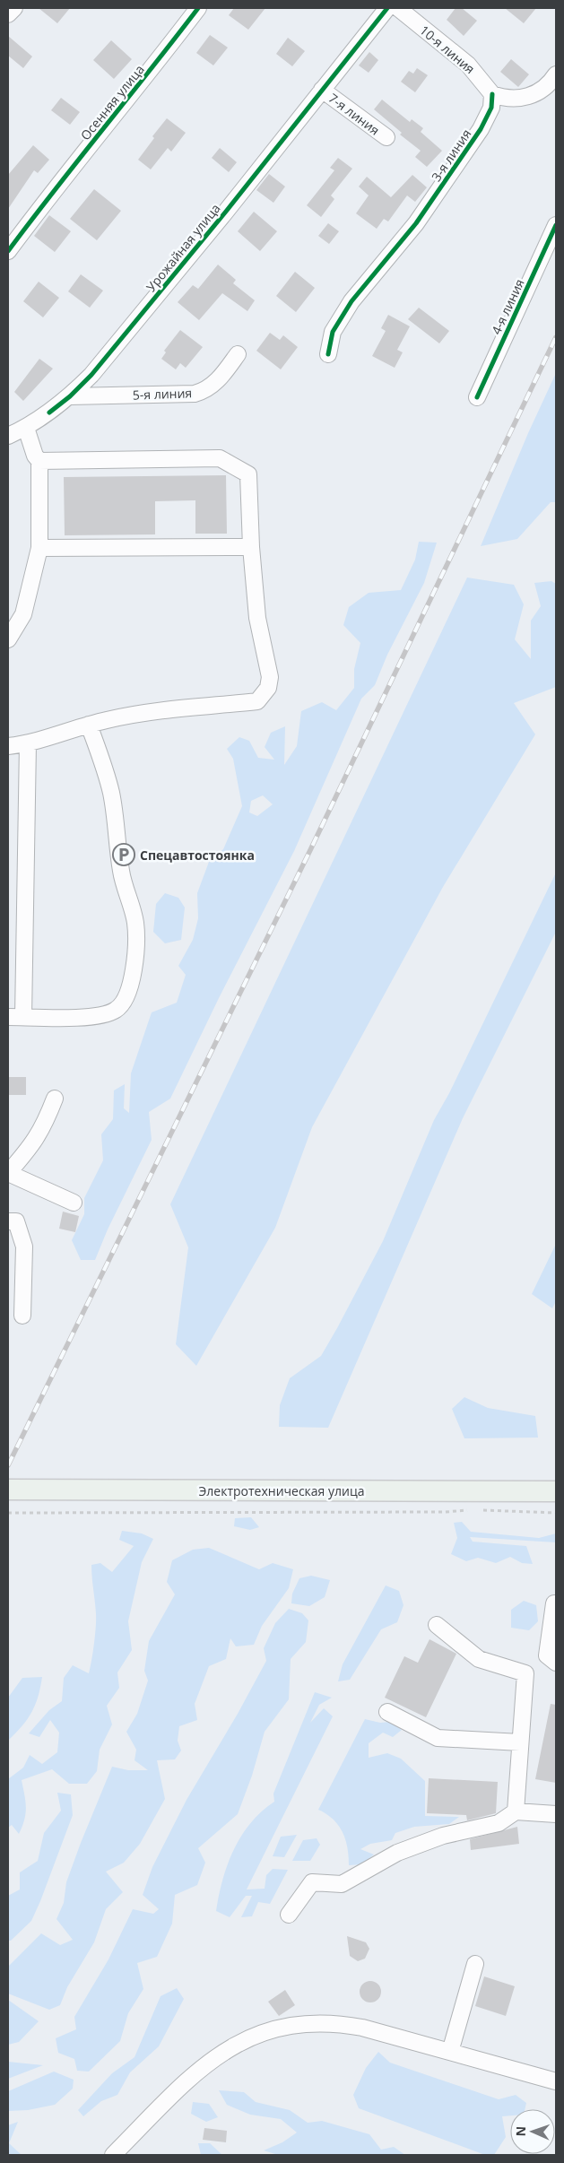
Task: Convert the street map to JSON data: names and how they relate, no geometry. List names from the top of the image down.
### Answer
{
  "streets": {
    "main road": ["Электротехническая улица"],
    "street": [
      "10-я линия",
      "Осенняя улица",
      "7-я линия",
      "3-я линия",
      "Урожайная улица",
      "4-я линия",
      "5-я линия"
    ]
  },
  "crossings": [
    ["10-я линия", "3-я линия"],
    ["7-я линия", "Урожайная улица"],
    ["Урожайная улица", "5-я линия"]
  ],
  "places": {
    "parking": ["Спецавтостоянка"]
  },
  "north": "left"
}
